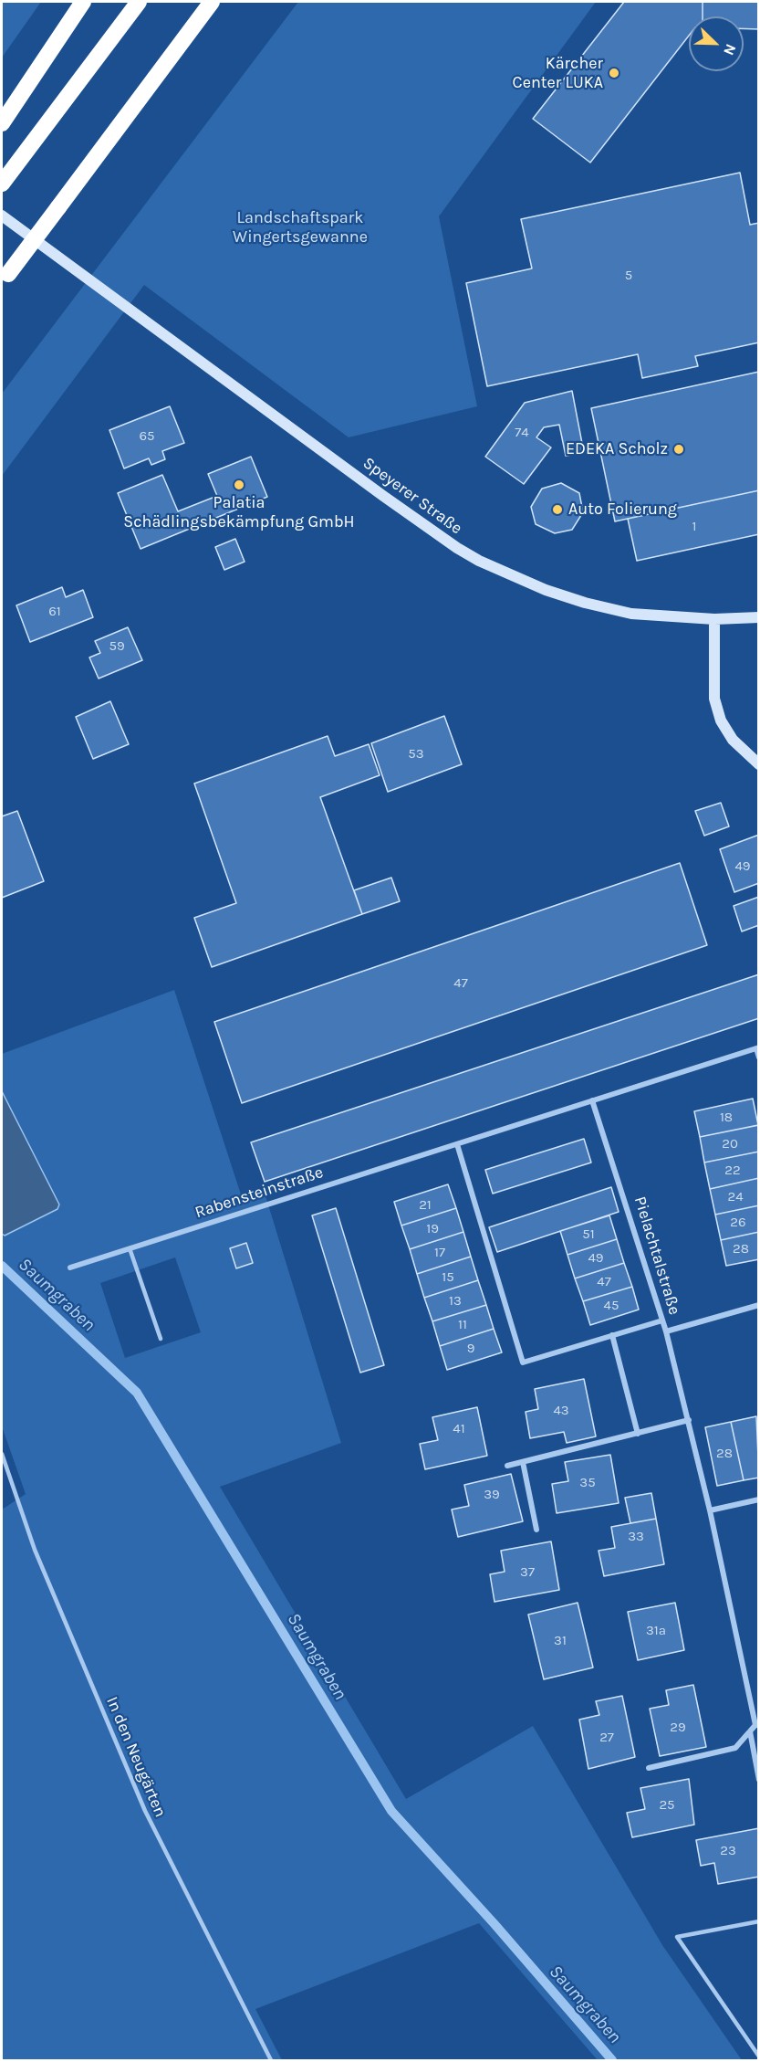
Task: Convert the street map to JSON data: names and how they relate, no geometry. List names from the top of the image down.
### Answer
{
  "streets": {
    "street": ["Speyerer Straße", "Rabensteinstraße", "Pielachtalstraße"],
    "lane": ["In den Neugärten"]
  },
  "crossings": [
    ["Rabensteinstraße", "Pielachtalstraße"]
  ],
  "water": ["Saumgraben"],
  "parks": ["Landschaftspark Wingertsgewanne"],
  "places": [
    "Kärcher Center LUKA",
    "EDEKA Scholz",
    "Palatia Schädlingsbekämpfung GmbH",
    "Auto Folierung"
  ],
  "house_numbers": [
    "5",
    "74",
    "65",
    "1",
    "61",
    "59",
    "53",
    "49",
    "47",
    "18",
    "20",
    "22",
    "24",
    "21",
    "26",
    "19",
    "51",
    "28",
    "17",
    "49",
    "15",
    "47",
    "13",
    "45",
    "11",
    "9",
    "43",
    "41",
    "28",
    "35",
    "39",
    "33",
    "37",
    "31a",
    "31",
    "29",
    "27",
    "25",
    "23"
  ],
  "north": "bottom right"
}
